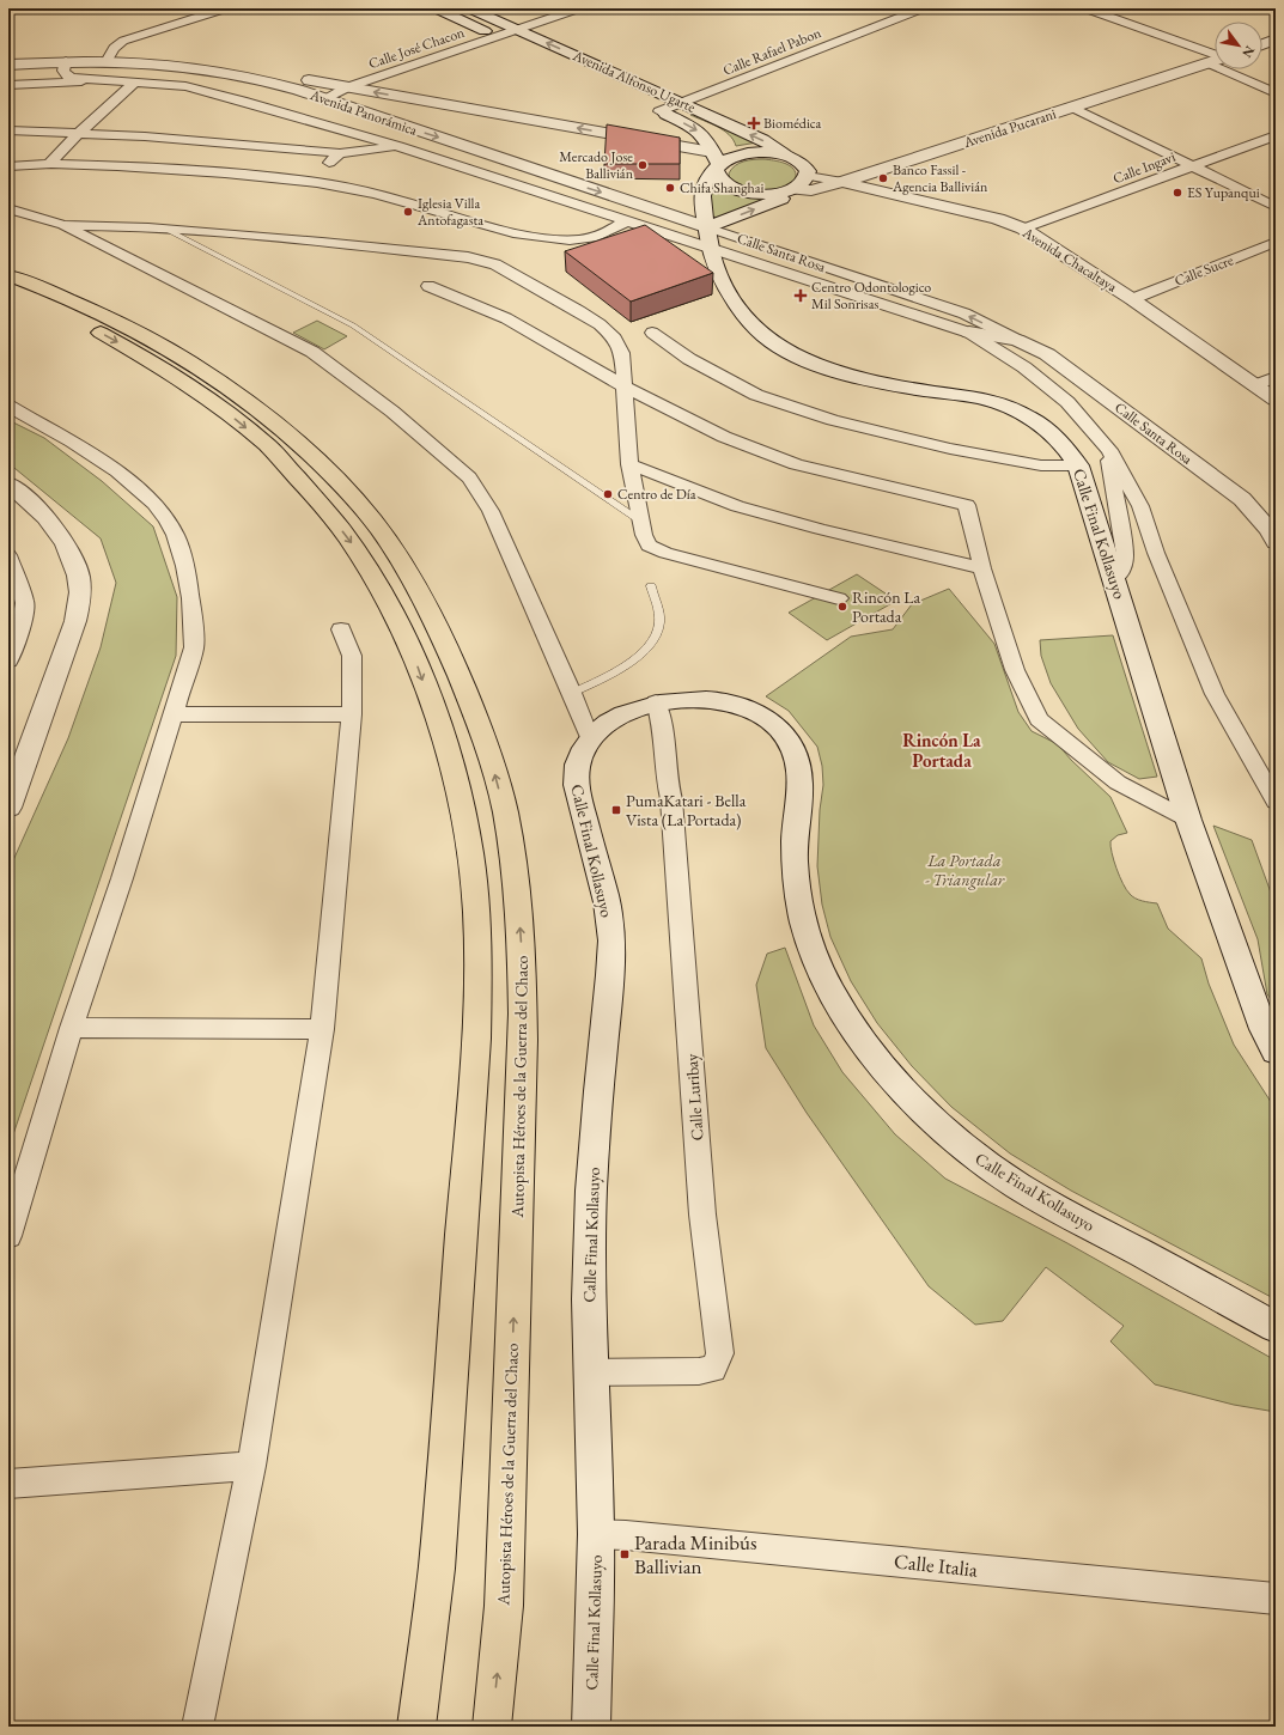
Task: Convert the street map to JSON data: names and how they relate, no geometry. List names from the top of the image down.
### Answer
{
  "streets": {
    "highway": ["Autopista Héroes de la Guerra del Chaco"],
    "street": [
      "Calle José Chacon",
      "Calle Rafael Pabon",
      "Avenida Alfonso Ugarte",
      "Avenida Panorámica",
      "Avenida Pucarani",
      "Calle Ingavi",
      "Calle Santa Rosa",
      "Avenida Chacaltaya",
      "Calle Sucre",
      "Calle Final Kollasuyo",
      "Calle Luribay",
      "Calle Italia"
    ]
  },
  "crossings": [
    ["Calle José Chacon", "Avenida Alfonso Ugarte"],
    ["Calle José Chacon", "Avenida Panorámica"],
    ["Calle Rafael Pabon", "Avenida Alfonso Ugarte"],
    ["Avenida Alfonso Ugarte", "Avenida Panorámica"],
    ["Avenida Alfonso Ugarte", "Avenida Pucarani"],
    ["Avenida Alfonso Ugarte", "Calle Final Kollasuyo"],
    ["Avenida Panorámica", "Calle Santa Rosa"],
    ["Avenida Panorámica", "Calle Final Kollasuyo"],
    ["Avenida Pucarani", "Avenida Chacaltaya"],
    ["Calle Ingavi", "Avenida Chacaltaya"],
    ["Calle Santa Rosa", "Calle Final Kollasuyo"],
    ["Avenida Chacaltaya", "Calle Sucre"],
    ["Calle Final Kollasuyo", "Calle Luribay"],
    ["Calle Final Kollasuyo", "Calle Italia"]
  ],
  "districts": ["Rincón La Portada"],
  "parks": ["La Portada - Triangular"],
  "places": {
    "health": ["Biomédica", "Centro Odontologico Mil Sonrisas"],
    "other": [
      "Mercado Jose Ballivián",
      "Banco Fassil - Agencia Ballivián",
      "Chifa Shanghai",
      "ES Yupanqui",
      "Iglesia Villa Antofagasta",
      "Centro de Día",
      "Rincón La Portada"
    ],
    "transit": ["PumaKatari - Bella Vista (La Portada)", "Parada Minibús Ballivian"]
  },
  "north": "bottom right"
}
